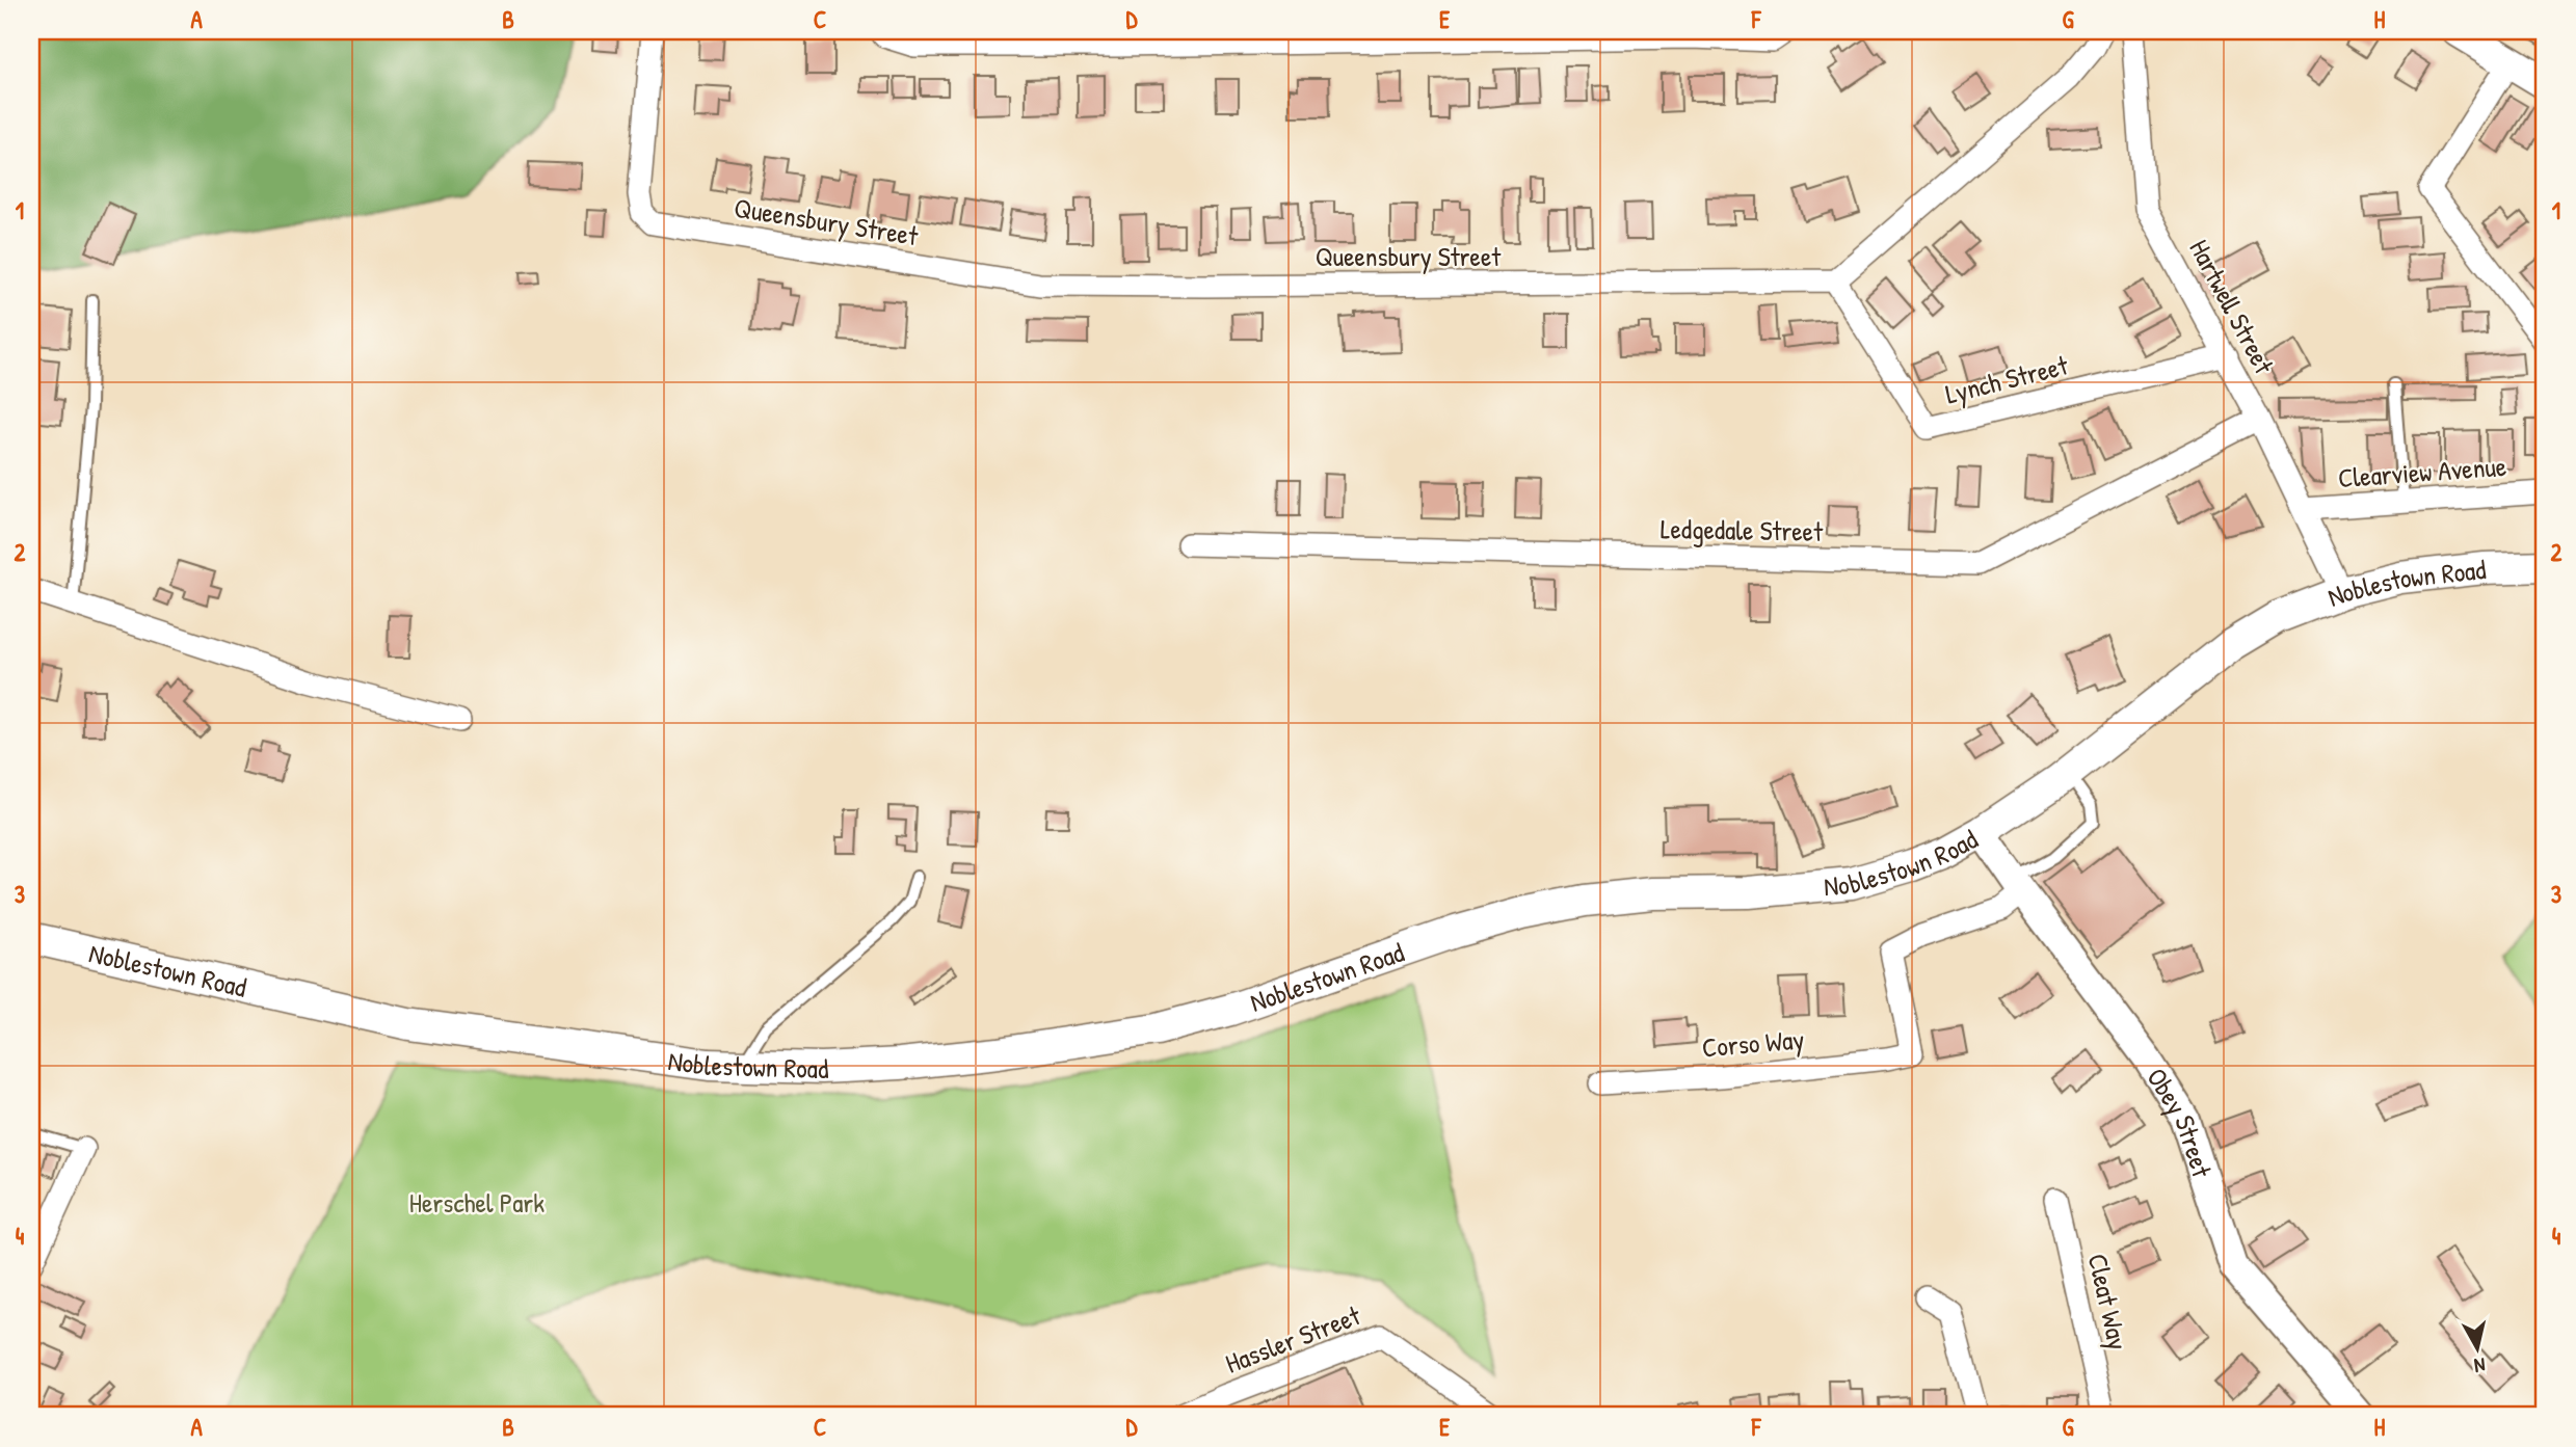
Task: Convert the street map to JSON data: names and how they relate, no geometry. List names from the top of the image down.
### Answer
{
  "streets": {
    "main road": ["Noblestown Road"],
    "street": [
      "Queensbury Street",
      "Hartwell Street",
      "Lynch Street",
      "Clearview Avenue",
      "Ledgedale Street",
      "Corso Way",
      "Obey Street",
      "Cleat Way",
      "Hassler Street"
    ]
  },
  "crossings": [
    ["Queensbury Street", "Lynch Street"],
    ["Hartwell Street", "Lynch Street"],
    ["Hartwell Street", "Clearview Avenue"],
    ["Hartwell Street", "Ledgedale Street"],
    ["Hartwell Street", "Noblestown Road"],
    ["Noblestown Road", "Obey Street"],
    ["Corso Way", "Obey Street"]
  ],
  "parks": ["Herschel Park"],
  "north": "bottom",
  "grid": {
    "columns": [
      "A",
      "B",
      "C",
      "D",
      "E",
      "F",
      "G",
      "H"
    ],
    "rows": [
      "1",
      "2",
      "3",
      "4"
    ]
  }
}
